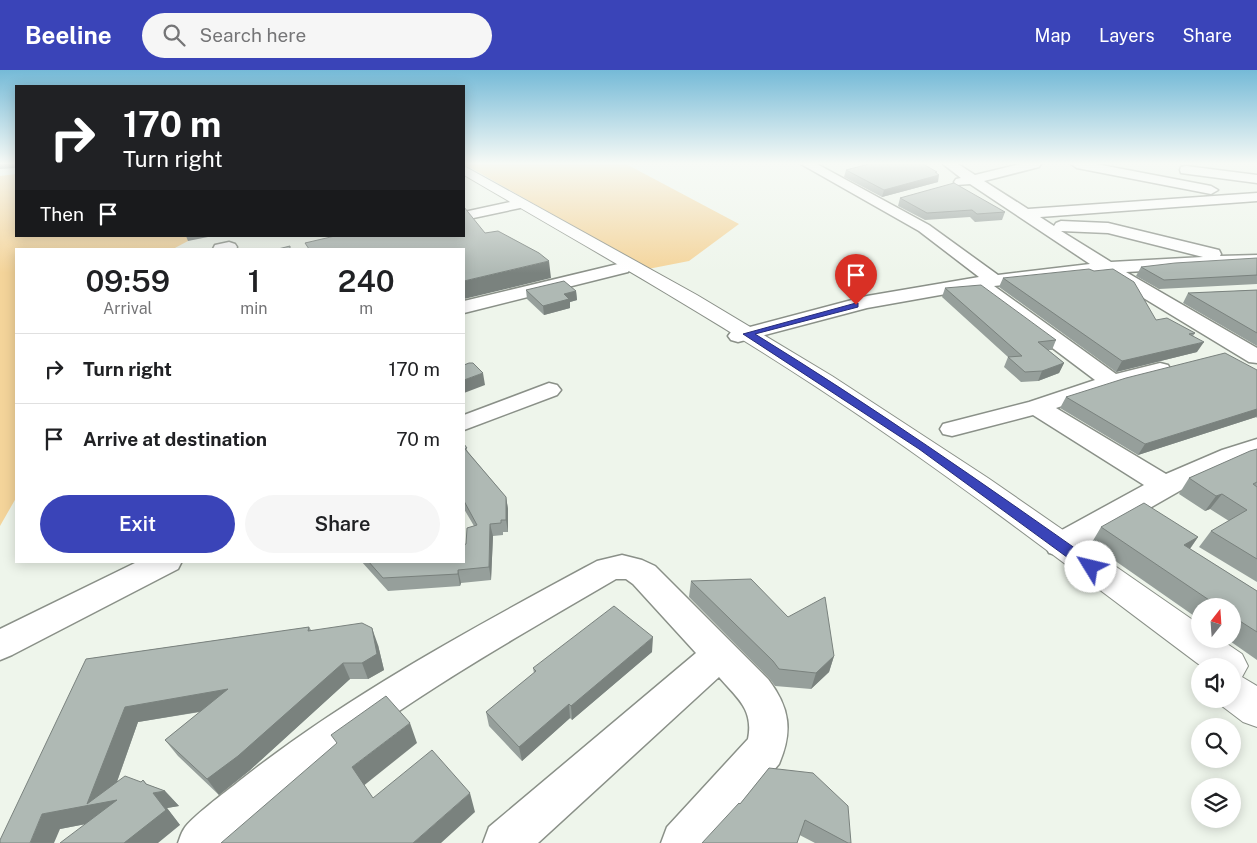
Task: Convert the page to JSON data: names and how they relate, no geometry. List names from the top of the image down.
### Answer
{
  "north": "top",
  "page": {
    "header": "Beeline",
    "search": "Search here",
    "nav": ["Map", "Layers", "Share"],
    "turn": ["170 m", "Turn right"],
    "then": "Then",
    "eta": [
      "09:59",
      "Arrival",
      "1",
      "min",
      "240",
      "m"
    ],
    "list": [
      {
        "name": "Turn right",
        "value": "170 m"
      },
      {
        "name": "Arrive at destination",
        "value": "70 m"
      }
    ],
    "buttons": ["Exit", "Share"]
  }
}
